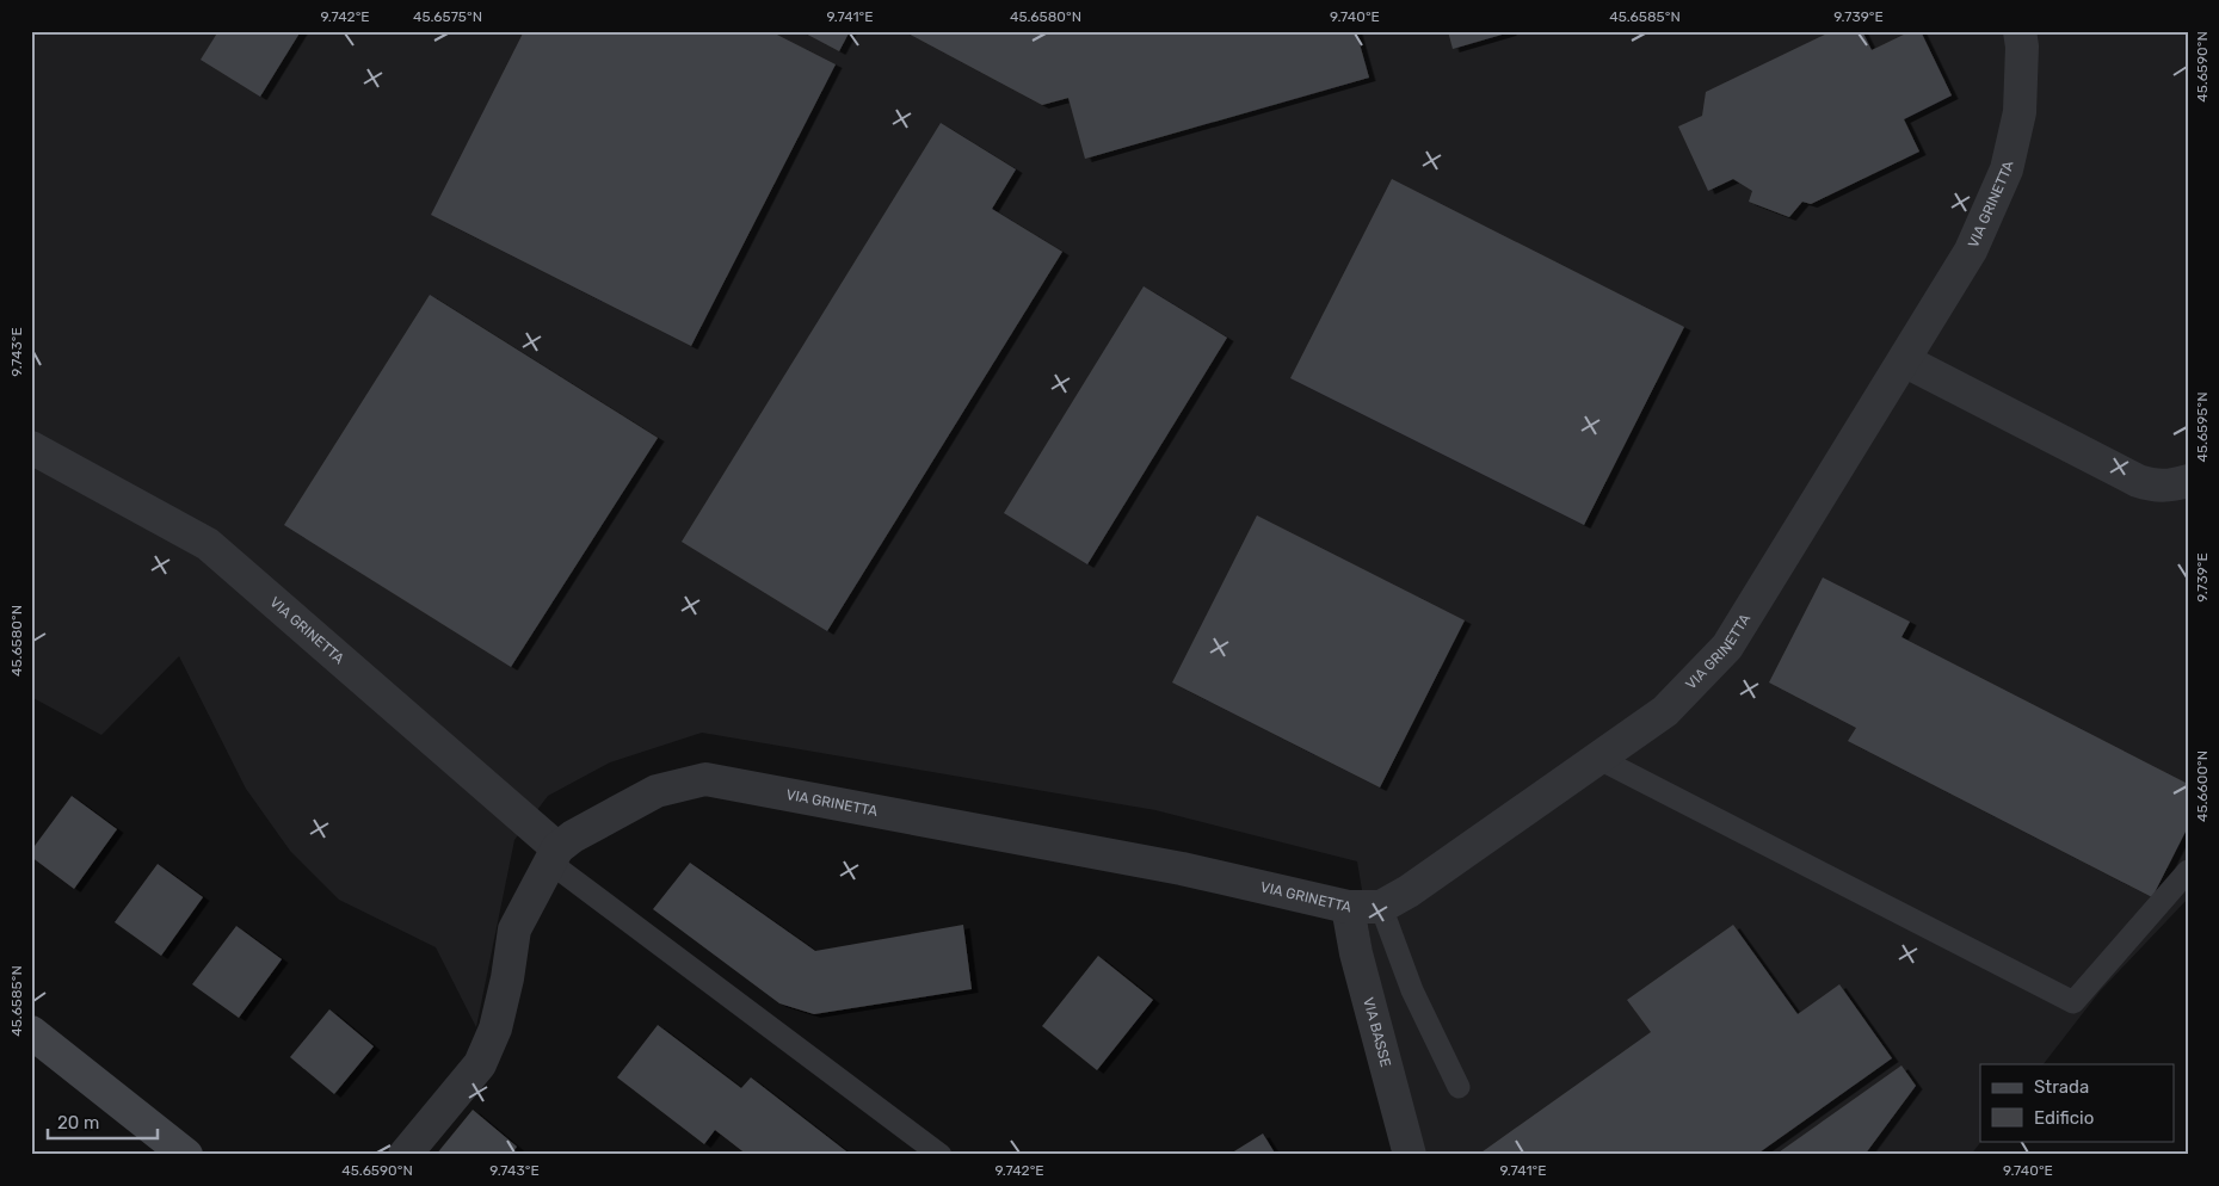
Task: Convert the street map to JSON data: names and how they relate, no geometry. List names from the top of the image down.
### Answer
{
  "streets": {
    "street": ["VIA GRINETTA", "VIA BASSE"]
  },
  "crossings": [
    ["VIA GRINETTA", "VIA BASSE"]
  ],
  "legend": ["Strada", "Edificio"],
  "scale_bar": "20 m",
  "coordinates": [
    "9.742°E",
    "45.6575°N",
    "9.741°E",
    "45.6580°N",
    "9.740°E",
    "45.6585°N",
    "9.739°E",
    "45.6590°N",
    "9.743°E",
    "45.6595°N",
    "45.6600°N"
  ]
}
